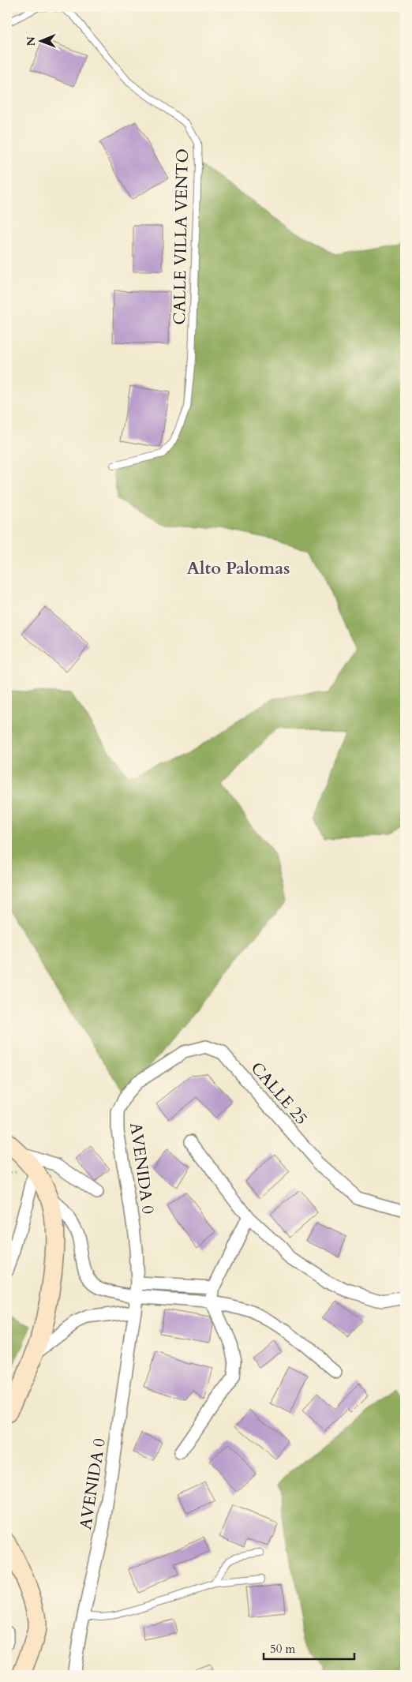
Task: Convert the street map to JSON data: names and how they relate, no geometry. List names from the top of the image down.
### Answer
{
  "streets": {
    "street": ["CALLE 25", "AVENIDA 0"],
    "lane": ["CALLE VILLA VENTO"]
  },
  "crossings": [
    ["CALLE 25", "AVENIDA 0"]
  ],
  "districts": ["Alto Palomas"],
  "scale_bar": "50 m",
  "north": "left"
}
